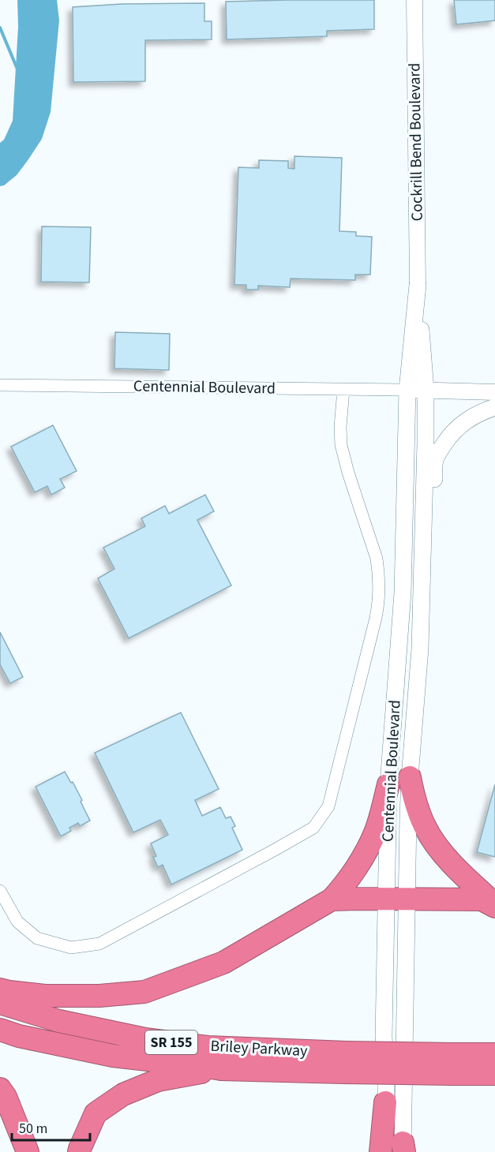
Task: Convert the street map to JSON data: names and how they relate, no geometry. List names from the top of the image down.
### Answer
{
  "streets": {
    "highway": ["SR 155", "Briley Parkway"],
    "main road": ["Centennial Boulevard"],
    "street": ["Cockrill Bend Boulevard"]
  },
  "crossings": [
    ["Cockrill Bend Boulevard", "Centennial Boulevard"]
  ],
  "scale_bar": "50 m"
}
